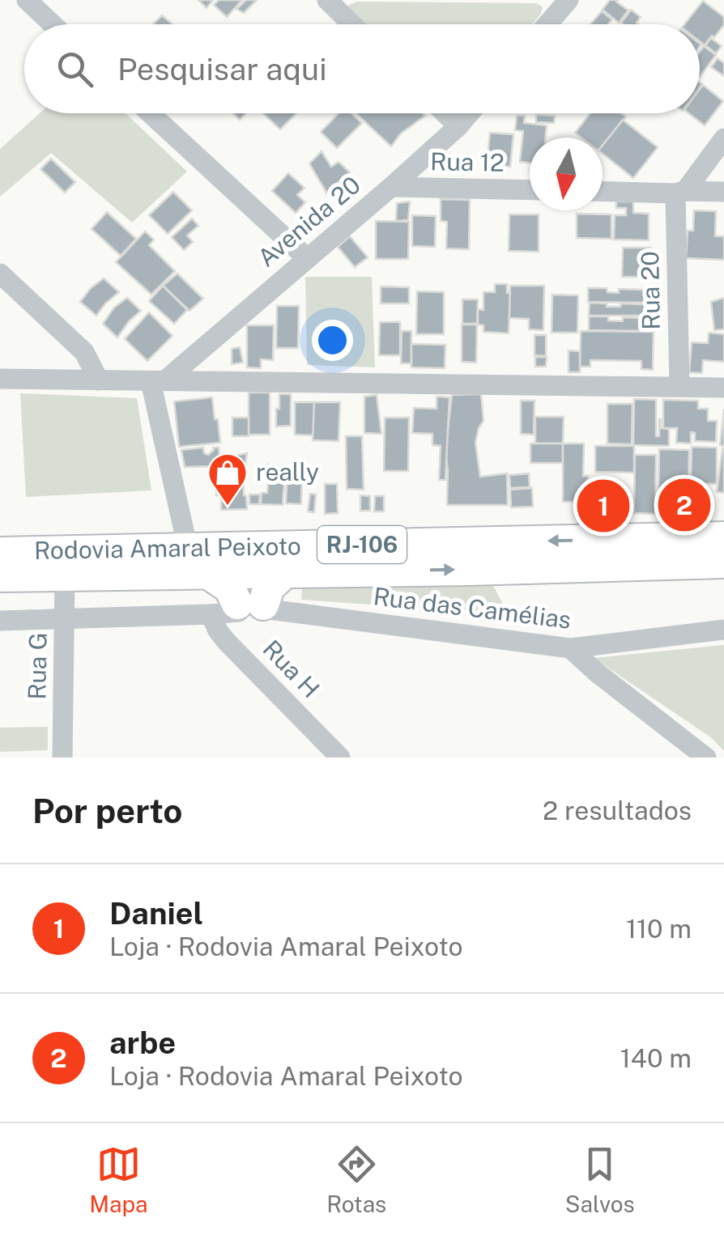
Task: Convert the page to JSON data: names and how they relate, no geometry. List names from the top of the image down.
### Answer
{
  "streets": {
    "highway": ["RJ-106", "Rodovia Amaral Peixoto"],
    "street": [
      "Rua 12",
      "Avenida 20",
      "Rua 20",
      "Rua das Camélias",
      "Rua G",
      "Rua H"
    ]
  },
  "crossings": [
    ["Rua 12", "Avenida 20"],
    ["Rodovia Amaral Peixoto", "Rua G"],
    ["Rua das Camélias", "Rua G"],
    ["Rua das Camélias", "Rua H"]
  ],
  "places": {
    "shop": ["really"]
  },
  "north": "bottom",
  "page": {
    "search": "Pesquisar aqui",
    "pins": ["2", "1"],
    "heading": ["Por perto", "2 resultados"],
    "list": [
      {
        "mark": "1",
        "name": "Daniel",
        "note": "Loja · Rodovia Amaral Peixoto",
        "value": "110 m"
      },
      {
        "mark": "2",
        "name": "arbe",
        "note": "Loja · Rodovia Amaral Peixoto",
        "value": "140 m"
      }
    ],
    "nav": ["Mapa", "Rotas", "Salvos"]
  }
}
